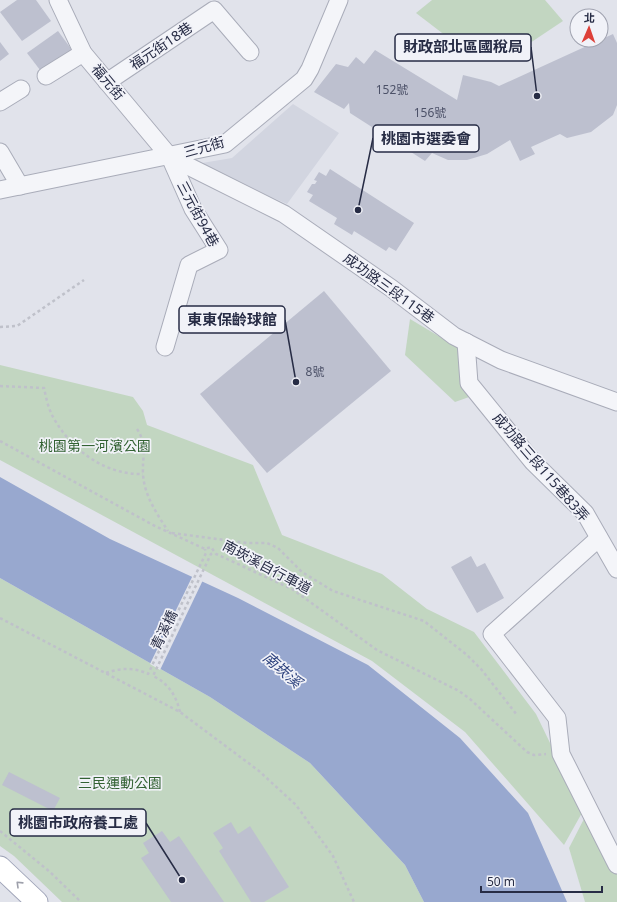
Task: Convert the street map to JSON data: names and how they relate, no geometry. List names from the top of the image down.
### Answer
{
  "streets": {
    "street": [
      "福元街18巷",
      "福元街",
      "三元街",
      "三元街94巷",
      "成功路三段115巷",
      "成功路三段115巷83弄"
    ],
    "path": ["南崁溪自行車道", "青溪橋"]
  },
  "crossings": [
    ["福元街18巷", "福元街"],
    ["福元街", "三元街"],
    ["福元街", "三元街94巷"],
    ["福元街", "成功路三段115巷"],
    ["三元街", "三元街94巷"],
    ["三元街", "成功路三段115巷"],
    ["三元街94巷", "成功路三段115巷"],
    ["成功路三段115巷", "成功路三段115巷83弄"],
    ["南崁溪自行車道", "青溪橋"]
  ],
  "water": ["南崁溪"],
  "parks": ["桃園第一河濱公園", "三民運動公園"],
  "places": [
    "財政部北區國稅局",
    "桃園市選委會",
    "東東保齡球館",
    "桃園市政府養工處"
  ],
  "house_numbers": ["152號", "156號", "8號"],
  "scale_bar": "50 m",
  "north": "top"
}
